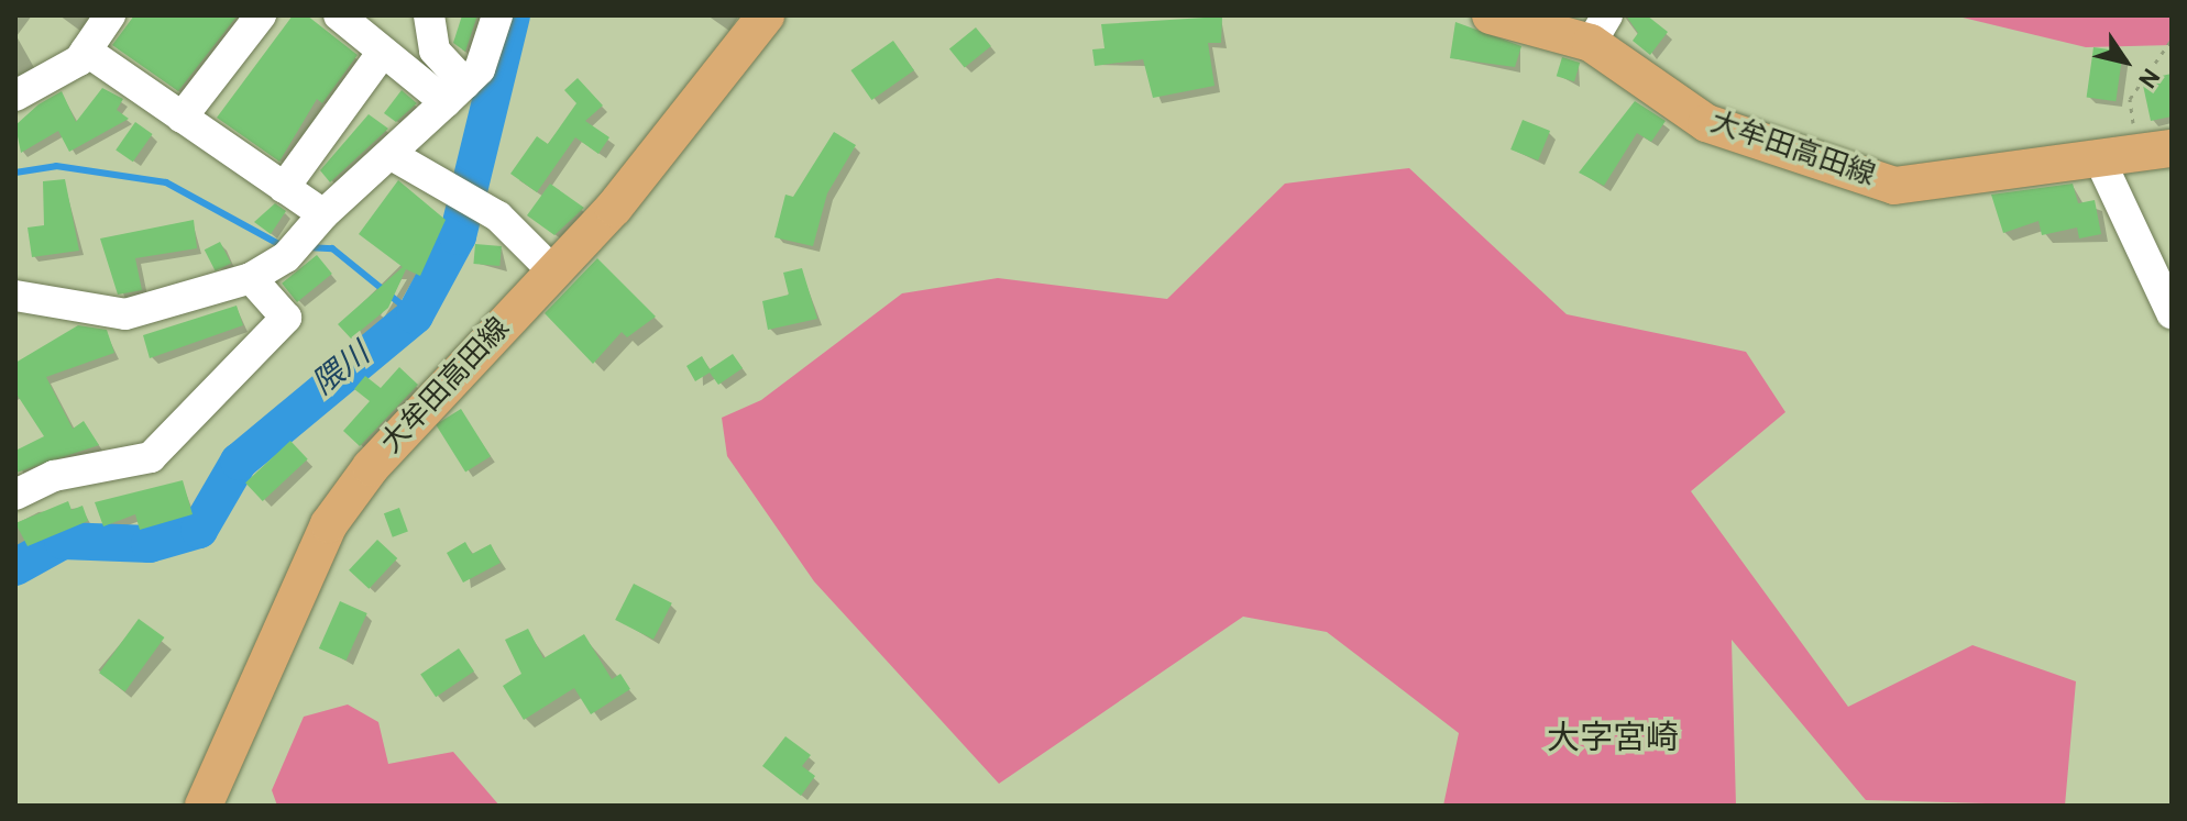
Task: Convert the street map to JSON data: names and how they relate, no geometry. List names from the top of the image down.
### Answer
{
  "streets": {
    "main road": ["大牟田高田線"]
  },
  "districts": ["大字宮崎"],
  "water": ["隈川"],
  "north": "bottom right"
}
